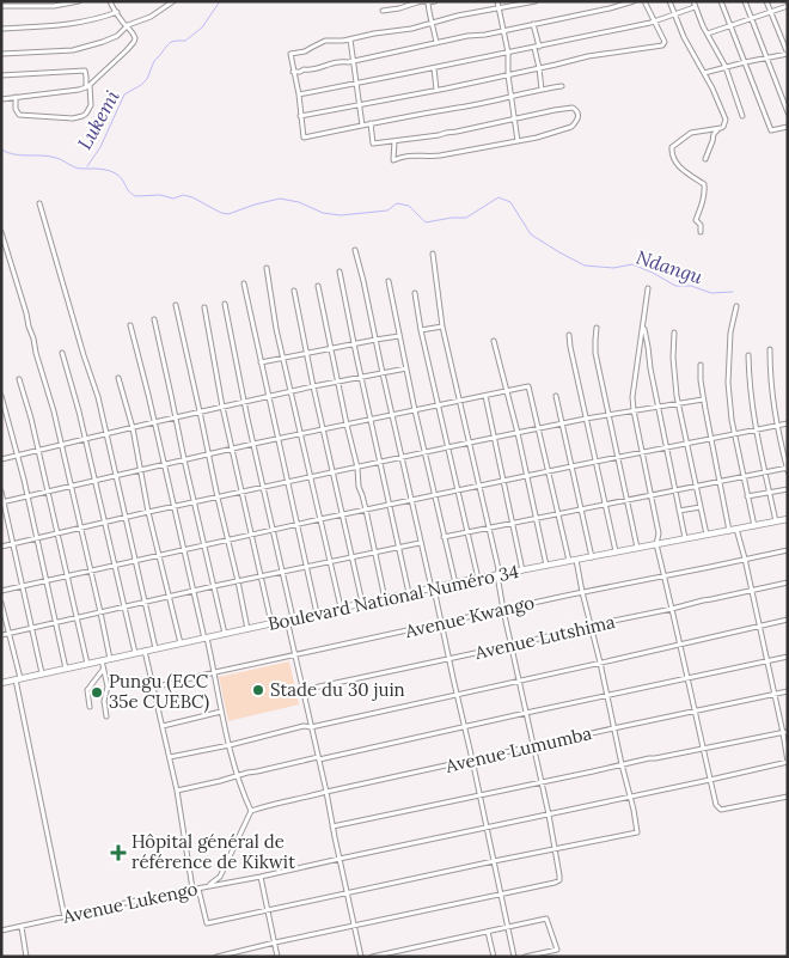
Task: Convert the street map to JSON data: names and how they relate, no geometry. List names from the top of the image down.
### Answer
{
  "streets": {
    "main road": ["Boulevard National Numéro 34"],
    "street": [
      "Avenue Kwango",
      "Avenue Lutshima",
      "Avenue Lumumba",
      "Avenue Lukengo"
    ]
  },
  "water": ["Lukemi", "Ndangu"],
  "places": {
    "other": ["Stade du 30 juin", "Pungu (ECC 35e CUEBC)"],
    "health": ["Hôpital général de référence de Kikwit"]
  }
}
